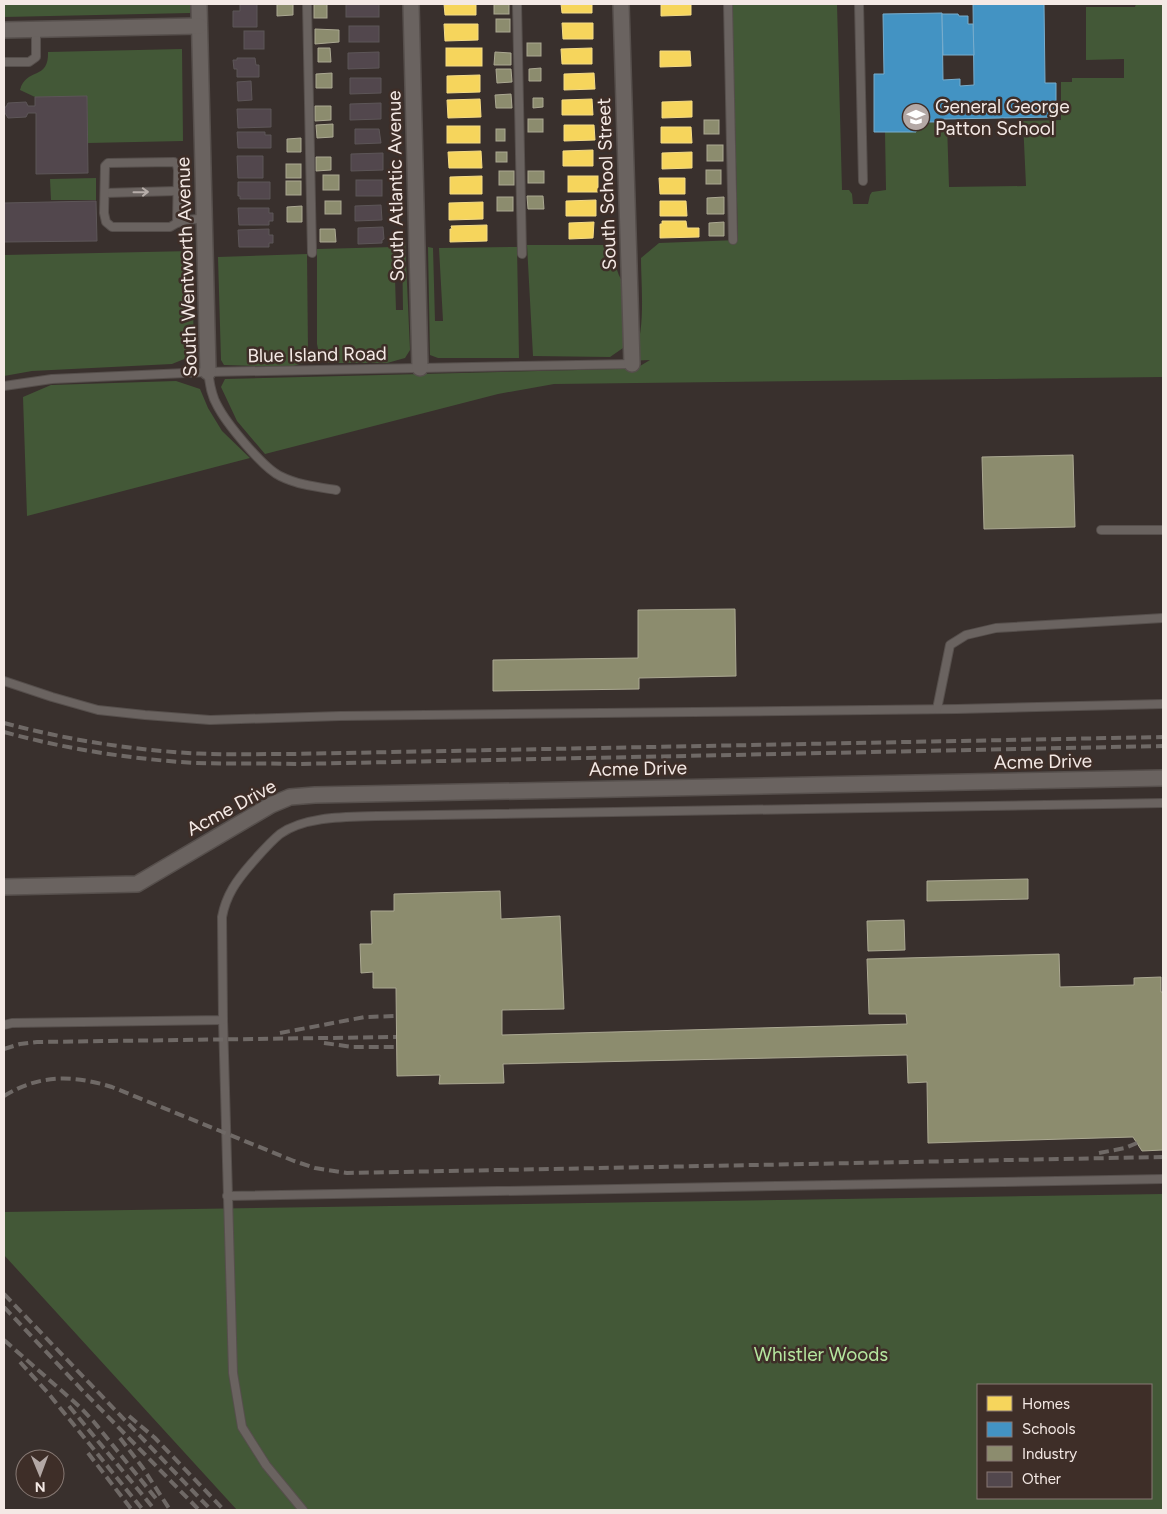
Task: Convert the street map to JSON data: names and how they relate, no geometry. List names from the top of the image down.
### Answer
{
  "streets": {
    "street": [
      "South School Street",
      "South Atlantic Avenue",
      "South Wentworth Avenue",
      "Acme Drive"
    ],
    "lane": ["Blue Island Road"]
  },
  "crossings": [
    ["South School Street", "Blue Island Road"],
    ["South Atlantic Avenue", "Blue Island Road"],
    ["South Wentworth Avenue", "Blue Island Road"]
  ],
  "parks": ["Whistler Woods"],
  "places": {
    "school or university": ["General George Patton School"]
  },
  "legend": [
    "Homes",
    "Schools",
    "Industry",
    "Other"
  ],
  "north": "bottom"
}
